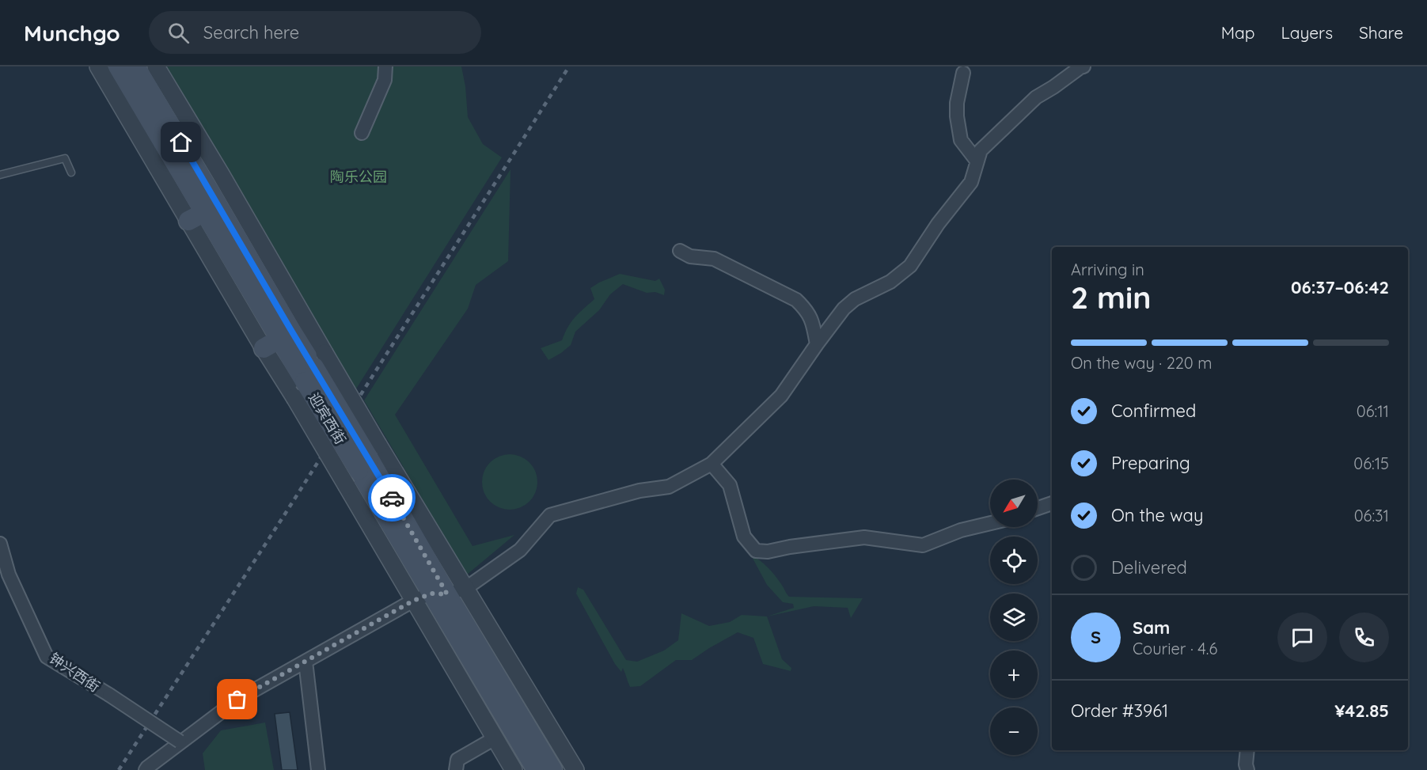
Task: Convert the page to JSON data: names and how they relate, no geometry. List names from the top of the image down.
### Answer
{
  "streets": {
    "main road": ["迎宾西街"],
    "street": ["钟兴西街"]
  },
  "parks": ["陶乐公园"],
  "north": "bottom left",
  "page": {
    "header": "Munchgo",
    "search": "Search here",
    "nav": ["Map", "Layers", "Share"],
    "heading": ["2 min", "Arriving in", "06:37–06:42"],
    "panel": [
      "Sam",
      "Courier · 4.6",
      "Order #3961",
      "¥42.85"
    ],
    "bar": "On the way · 220 m",
    "list": [
      ["Confirmed", "06:11"],
      ["Preparing", "06:15"],
      ["On the way", "06:31"],
      "Delivered"
    ],
    "map_buttons": ["+", "−"],
    "round": "S"
  }
}
